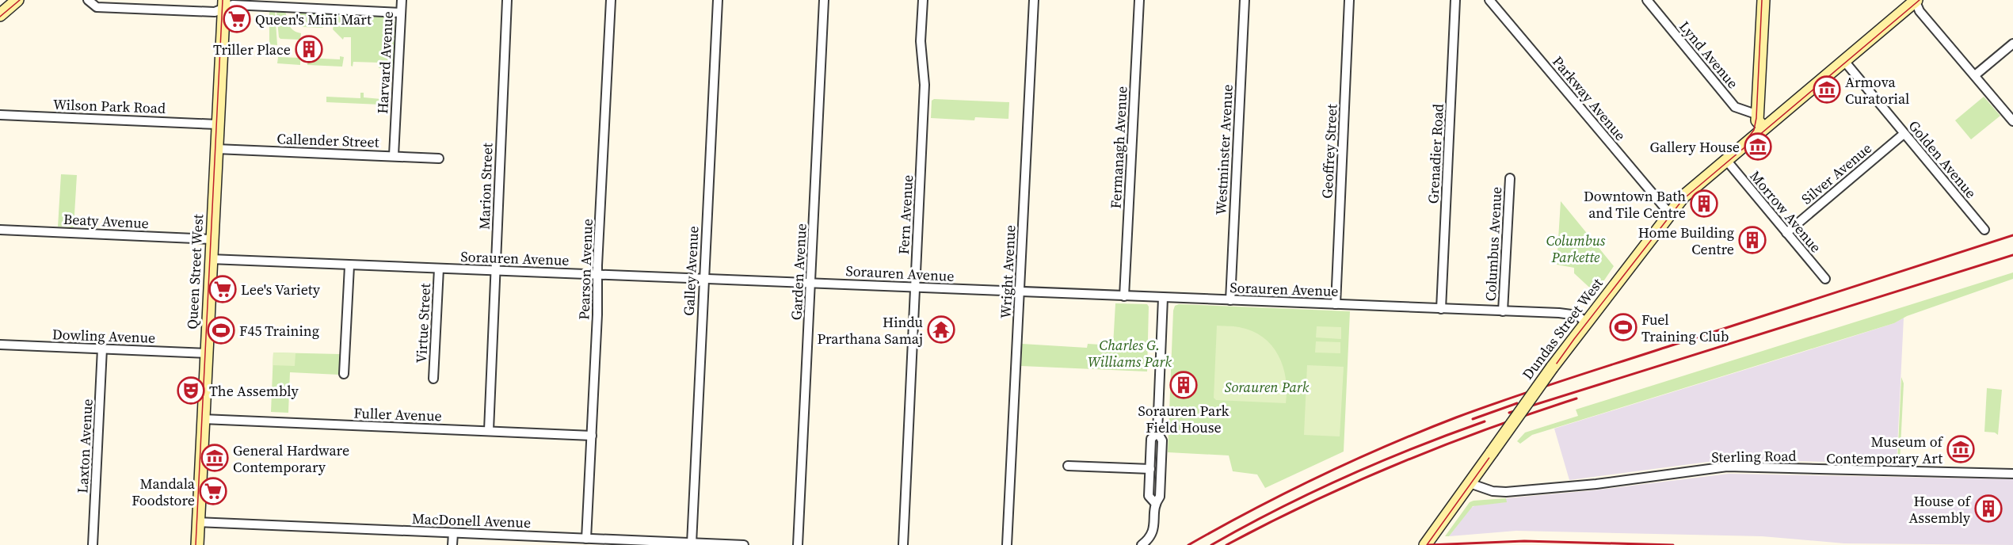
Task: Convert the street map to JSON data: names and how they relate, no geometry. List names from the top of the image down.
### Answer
{
  "streets": {
    "main road": ["Queen Street West", "Dundas Street West"],
    "street": [
      "Lynd Avenue",
      "Harvard Avenue",
      "Parkway Avenue",
      "Wilson Park Road",
      "Callender Street",
      "Fermanagh Avenue",
      "Westminster Avenue",
      "Geoffrey Street",
      "Grenadier Road",
      "Golden Avenue",
      "Silver Avenue",
      "Marion Street",
      "Morrow Avenue",
      "Fern Avenue",
      "Beaty Avenue",
      "Columbus Avenue",
      "Sorauren Avenue",
      "Pearson Avenue",
      "Galley Avenue",
      "Garden Avenue",
      "Wright Avenue",
      "Virtue Street",
      "Dowling Avenue",
      "Fuller Avenue",
      "Laxton Avenue",
      "Sterling Road",
      "MacDonell Avenue"
    ]
  },
  "crossings": [
    ["Harvard Avenue", "Callender Street"],
    ["Parkway Avenue", "Dundas Street West"],
    ["Wilson Park Road", "Queen Street West"],
    ["Callender Street", "Queen Street West"],
    ["Fermanagh Avenue", "Sorauren Avenue"],
    ["Westminster Avenue", "Sorauren Avenue"],
    ["Geoffrey Street", "Sorauren Avenue"],
    ["Grenadier Road", "Sorauren Avenue"],
    ["Golden Avenue", "Silver Avenue"],
    ["Golden Avenue", "Dundas Street West"],
    ["Silver Avenue", "Morrow Avenue"],
    ["Marion Street", "Sorauren Avenue"],
    ["Marion Street", "Fuller Avenue"],
    ["Morrow Avenue", "Dundas Street West"],
    ["Fern Avenue", "Sorauren Avenue"],
    ["Beaty Avenue", "Queen Street West"],
    ["Columbus Avenue", "Sorauren Avenue"],
    ["Sorauren Avenue", "Pearson Avenue"],
    ["Sorauren Avenue", "Galley Avenue"],
    ["Sorauren Avenue", "Queen Street West"],
    ["Sorauren Avenue", "Garden Avenue"],
    ["Sorauren Avenue", "Wright Avenue"],
    ["Sorauren Avenue", "Virtue Street"],
    ["Sorauren Avenue", "Dundas Street West"],
    ["Pearson Avenue", "Fuller Avenue"],
    ["Pearson Avenue", "MacDonell Avenue"],
    ["Galley Avenue", "MacDonell Avenue"],
    ["Queen Street West", "Dowling Avenue"],
    ["Queen Street West", "Fuller Avenue"],
    ["Queen Street West", "MacDonell Avenue"],
    ["Dundas Street West", "Sterling Road"],
    ["Dowling Avenue", "Laxton Avenue"]
  ],
  "parks": ["Columbus Parkette", "Charles G. Williams Park", "Sorauren Park"],
  "places": {
    "supermarket": ["Queen's Mini Mart", "Lee's Variety", "Mandala Foodstore"],
    "building": [
      "Triller Place",
      "Downtown Bath and Tile Centre",
      "Home Building Centre",
      "Sorauren Park Field House",
      "House of Assembly"
    ],
    "museum": [
      "Armova Curatorial",
      "Gallery House",
      "Museum of Contemporary Art",
      "General Hardware Contemporary"
    ],
    "sports": ["Fuel Training Club", "F45 Training"],
    "temple": ["Hindu Prarthana Samaj"],
    "theatre": ["The Assembly"]
  }
}
